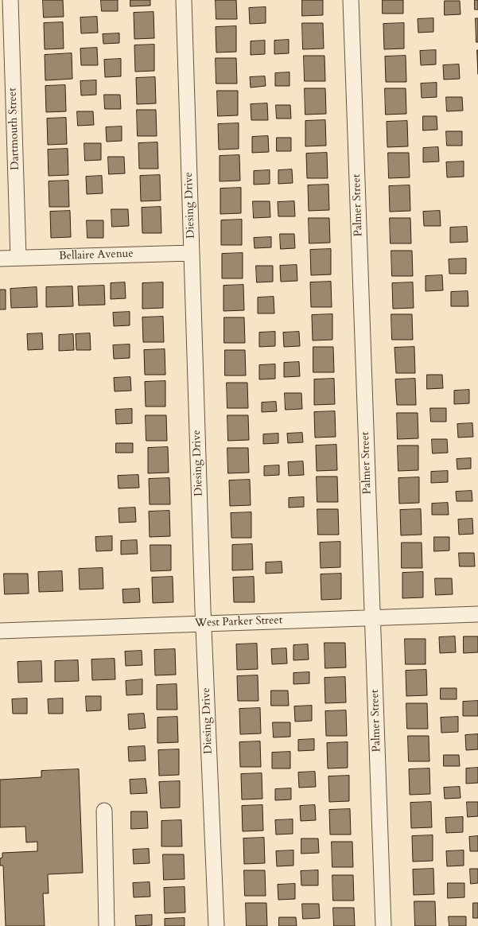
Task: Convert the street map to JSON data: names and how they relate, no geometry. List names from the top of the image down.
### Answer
{
  "streets": {
    "street": [
      "Dartmouth Street",
      "Diesing Drive",
      "Palmer Street",
      "Bellaire Avenue",
      "West Parker Street"
    ]
  },
  "crossings": [
    ["Dartmouth Street", "Bellaire Avenue"],
    ["Diesing Drive", "Bellaire Avenue"],
    ["Diesing Drive", "West Parker Street"],
    ["Palmer Street", "West Parker Street"]
  ]
}
